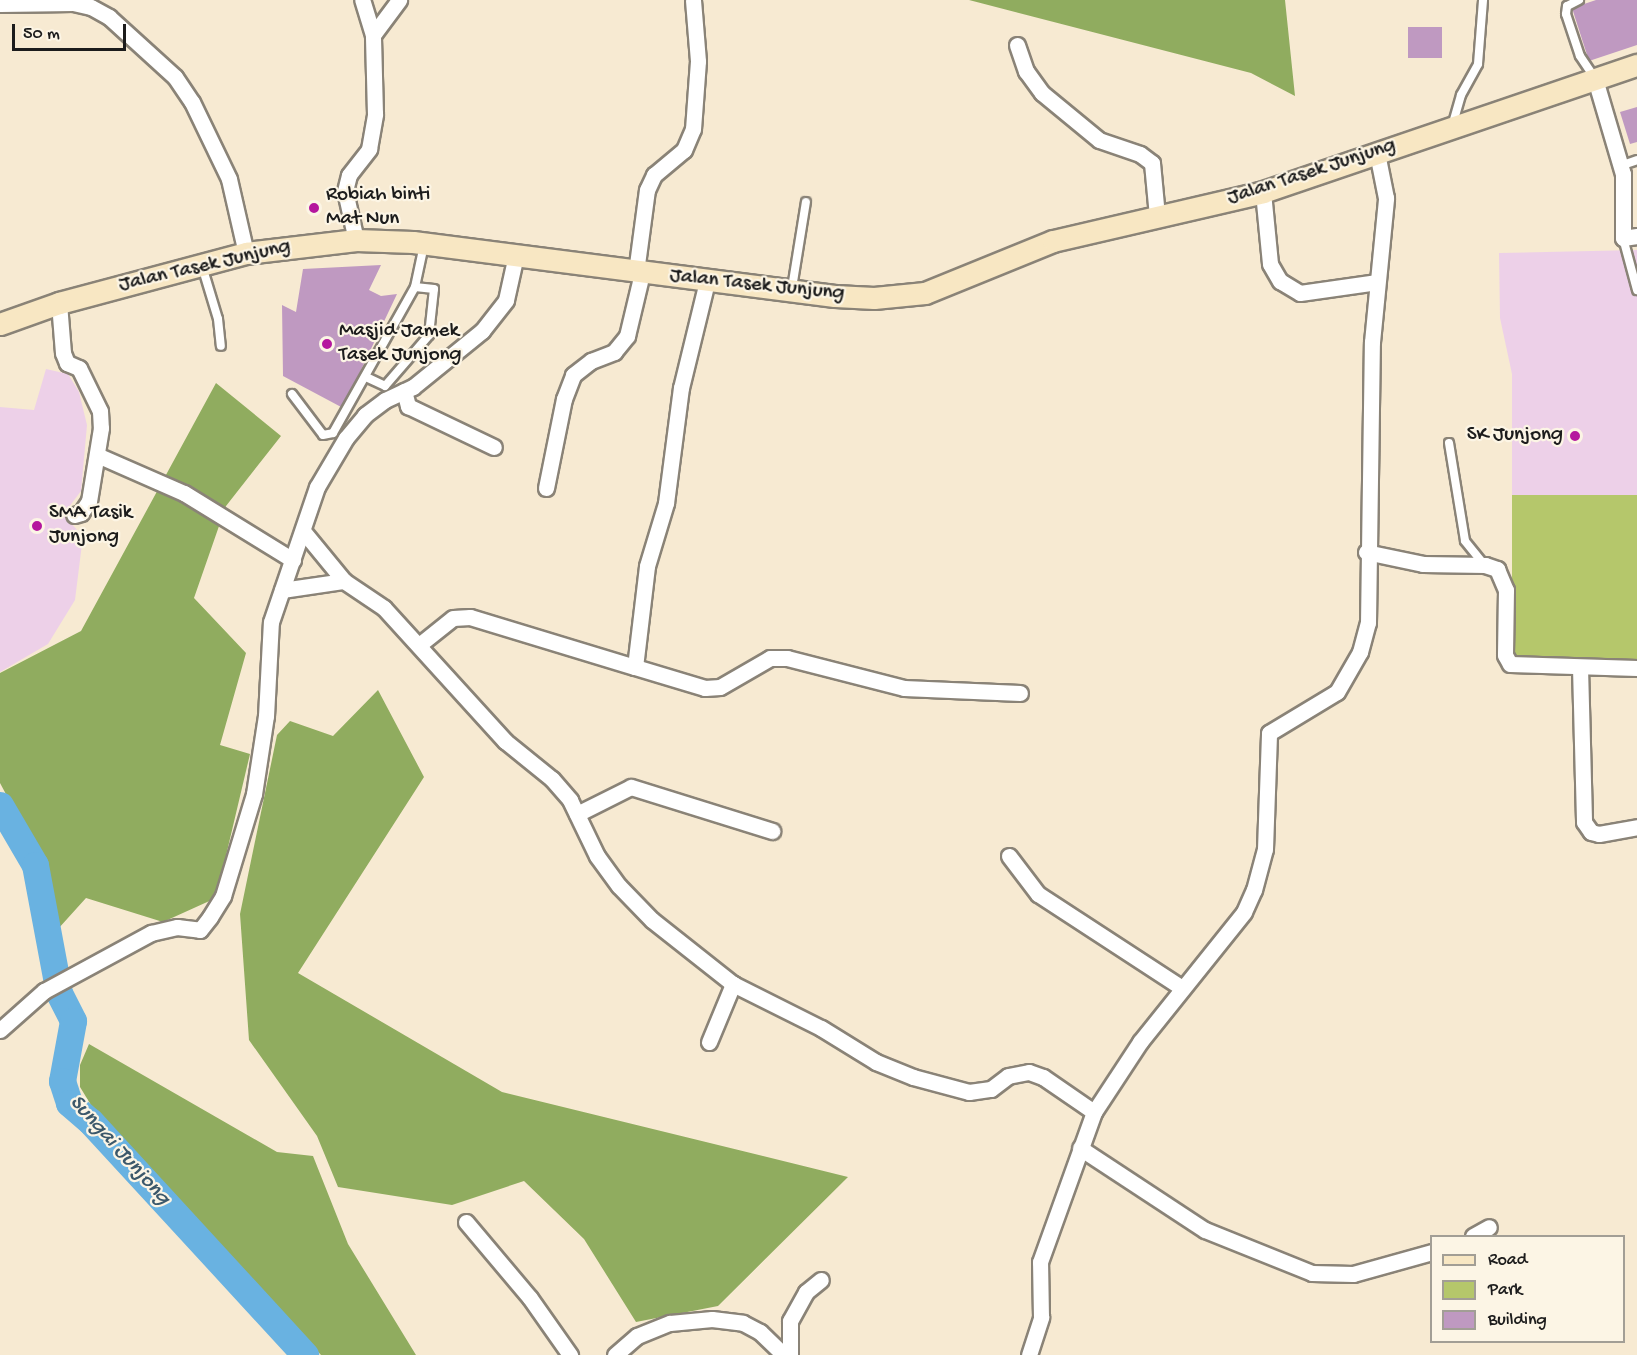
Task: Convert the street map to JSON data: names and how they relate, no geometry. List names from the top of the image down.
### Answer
{
  "streets": {
    "main road": ["Jalan Tasek Junjung"]
  },
  "water": ["Sungai Junjong"],
  "places": [
    "Robiah binti Mat Nun",
    "Masjid Jamek Tasek Junjong",
    "SK Junjong",
    "SMA Tasik Junjong"
  ],
  "legend": ["Road", "Park", "Building"],
  "scale_bar": "50 m"
}
